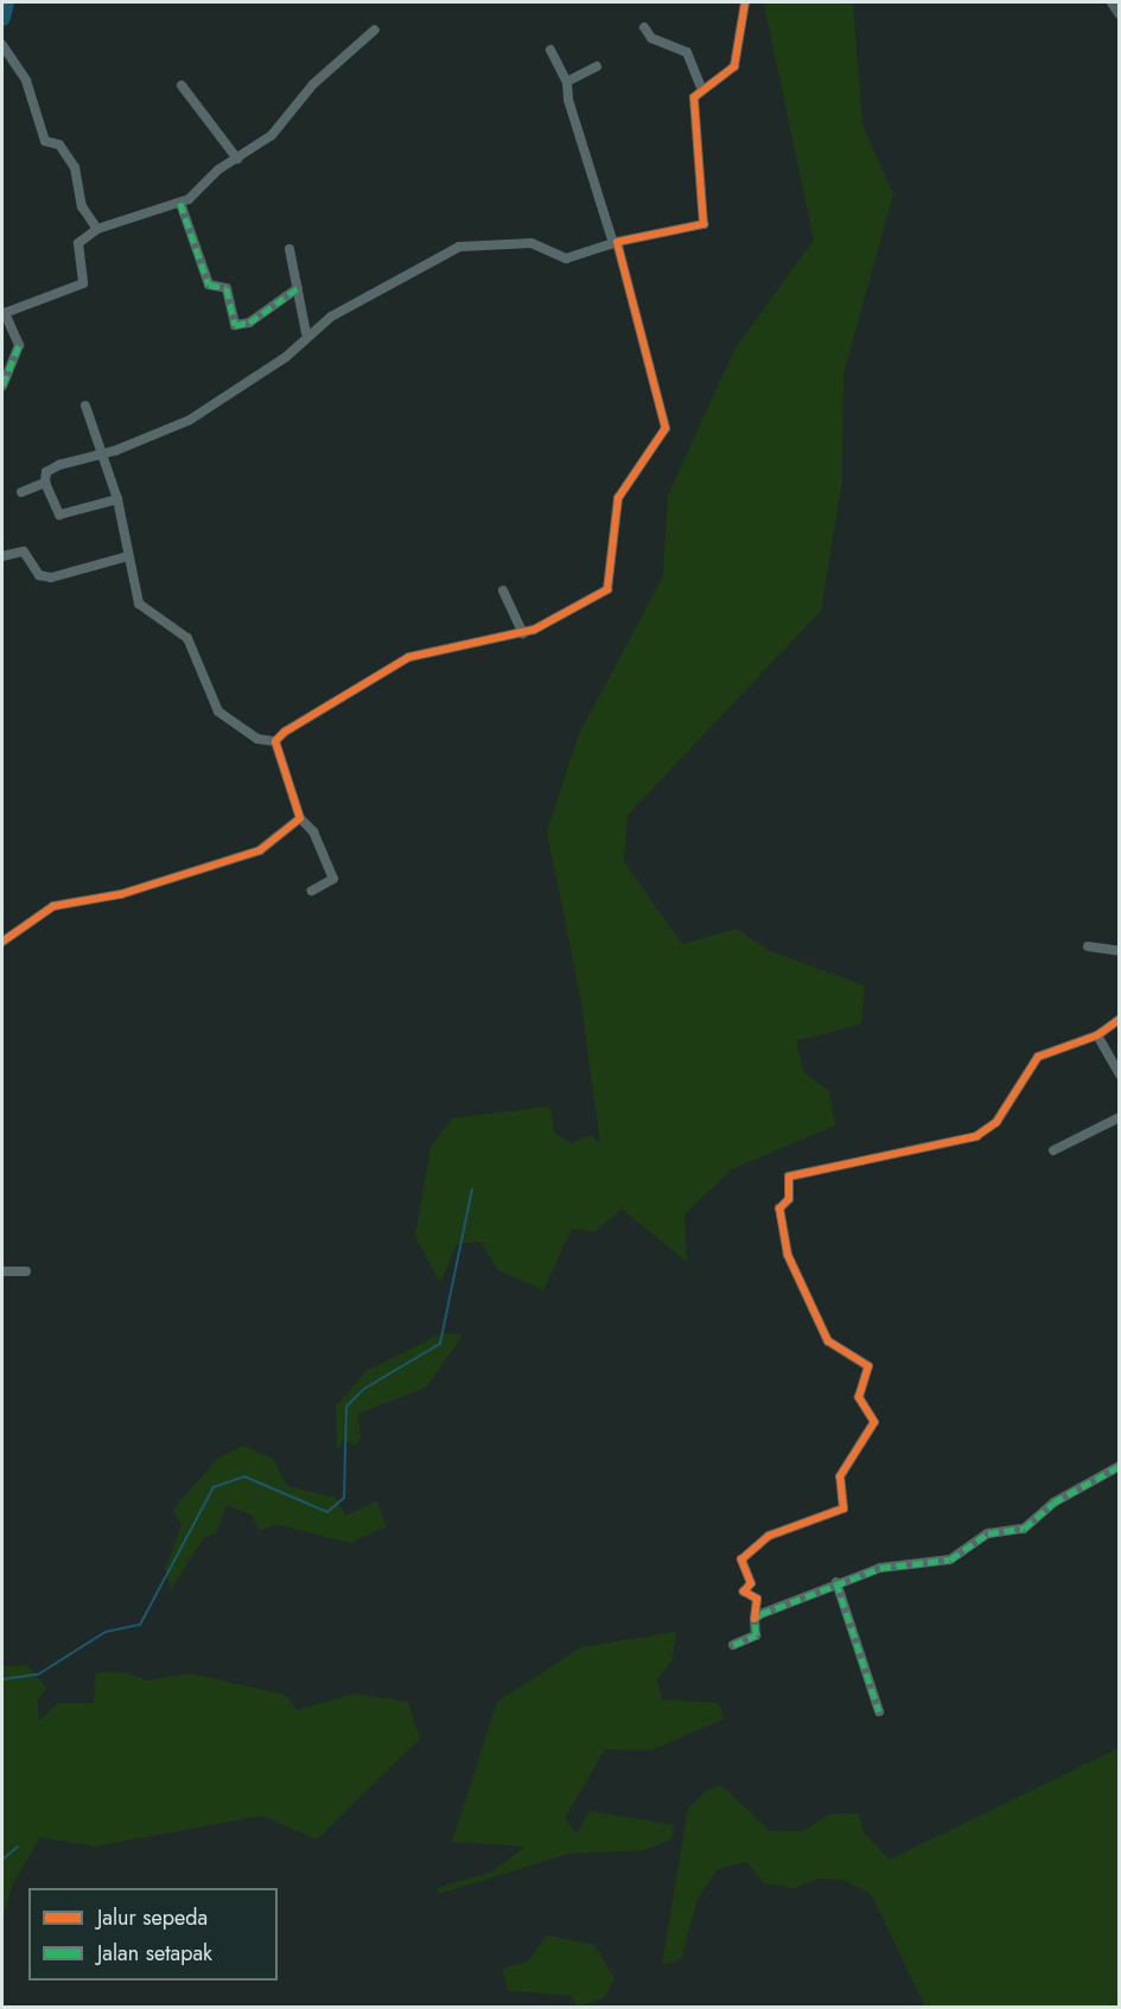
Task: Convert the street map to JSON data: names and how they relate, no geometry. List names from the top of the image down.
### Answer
{
  "legend": ["Jalur sepeda", "Jalan setapak"]
}
